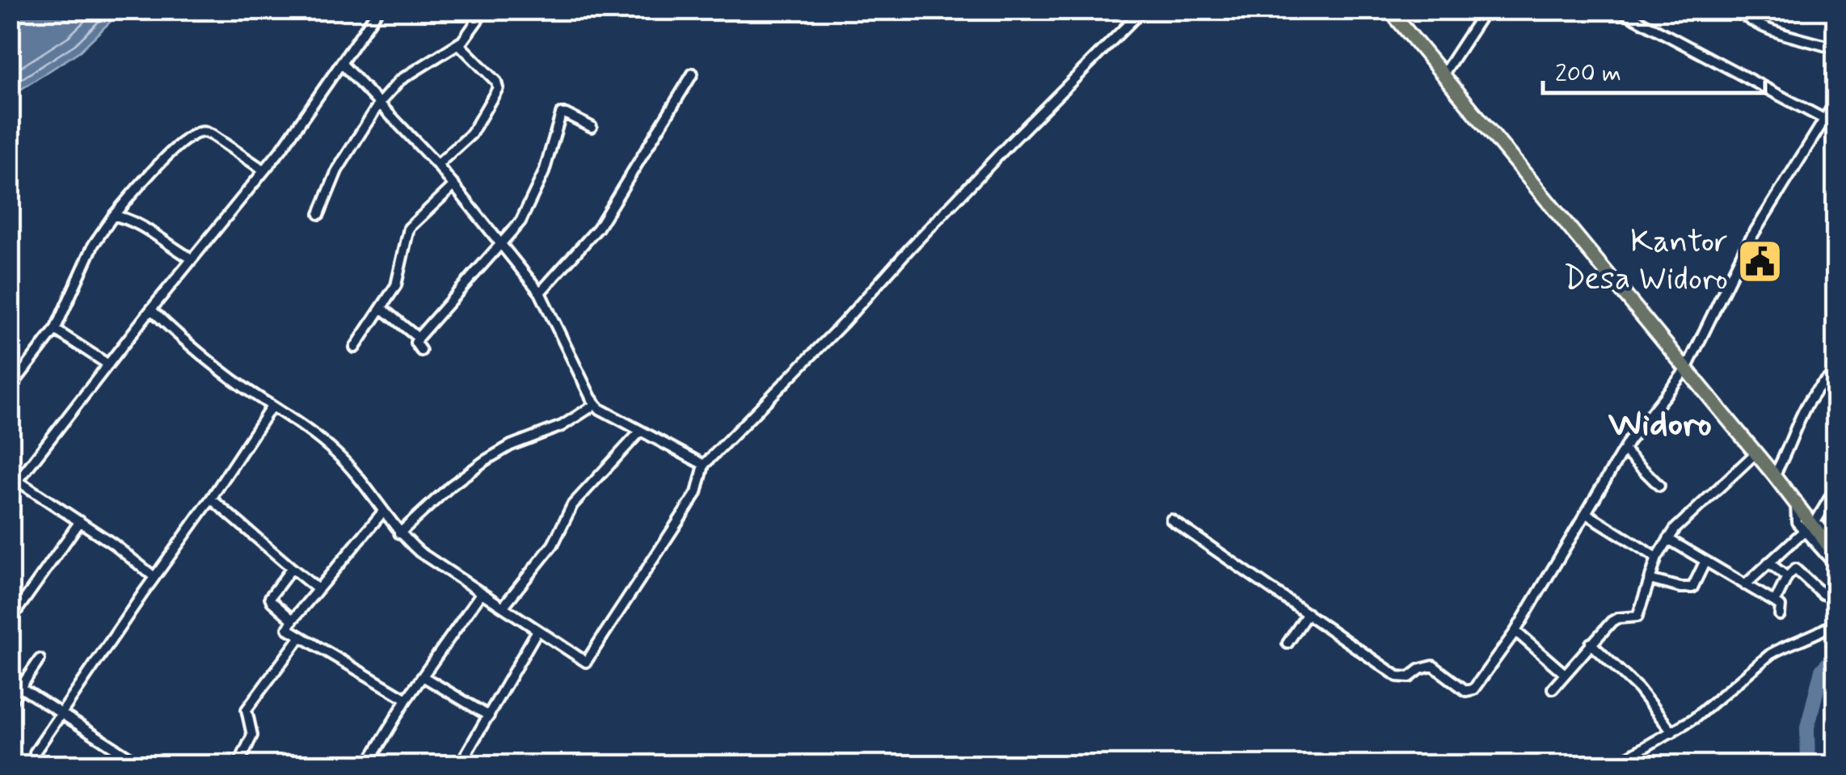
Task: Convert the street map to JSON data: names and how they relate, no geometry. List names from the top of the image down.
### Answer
{
  "districts": ["Widoro"],
  "places": {
    "public building": ["Kantor Desa Widoro"]
  },
  "scale_bar": "200 m"
}
